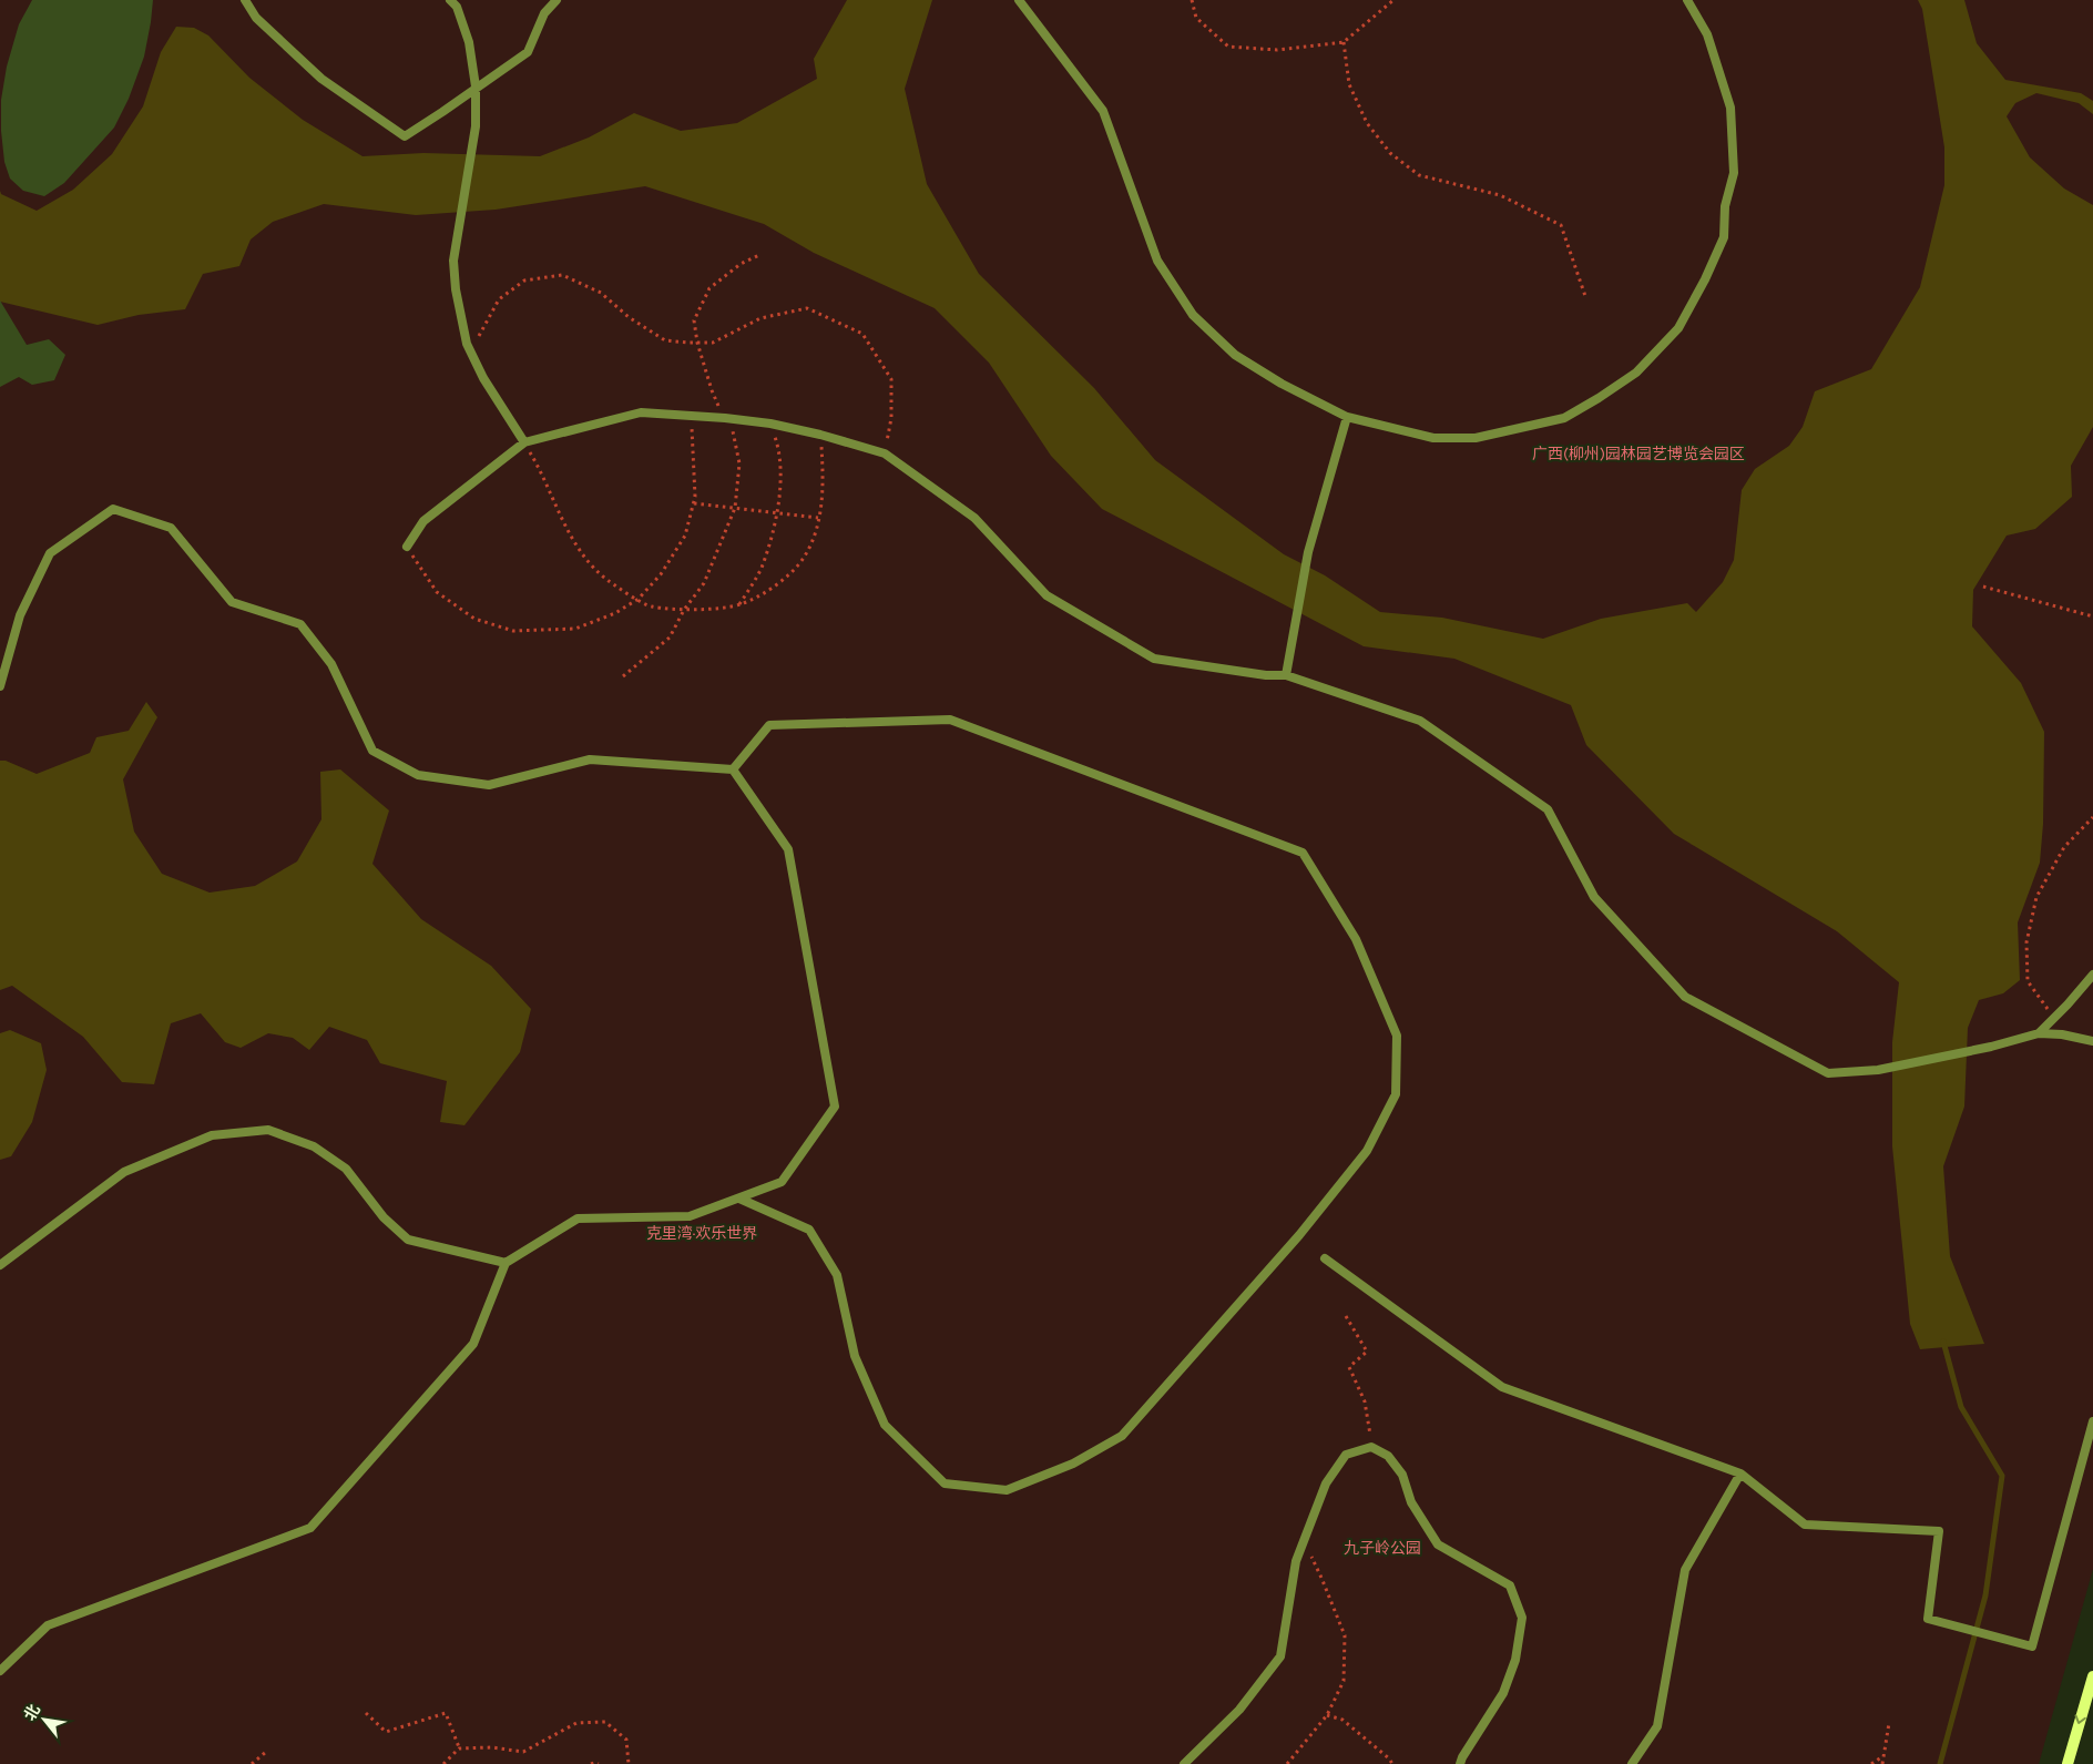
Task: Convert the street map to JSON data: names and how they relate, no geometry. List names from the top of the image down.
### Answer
{
  "parks": ["广西(柳州)园林园艺博览会园区", "克里湾·欢乐世界", "九子岭公园"],
  "north": "top left"
}
